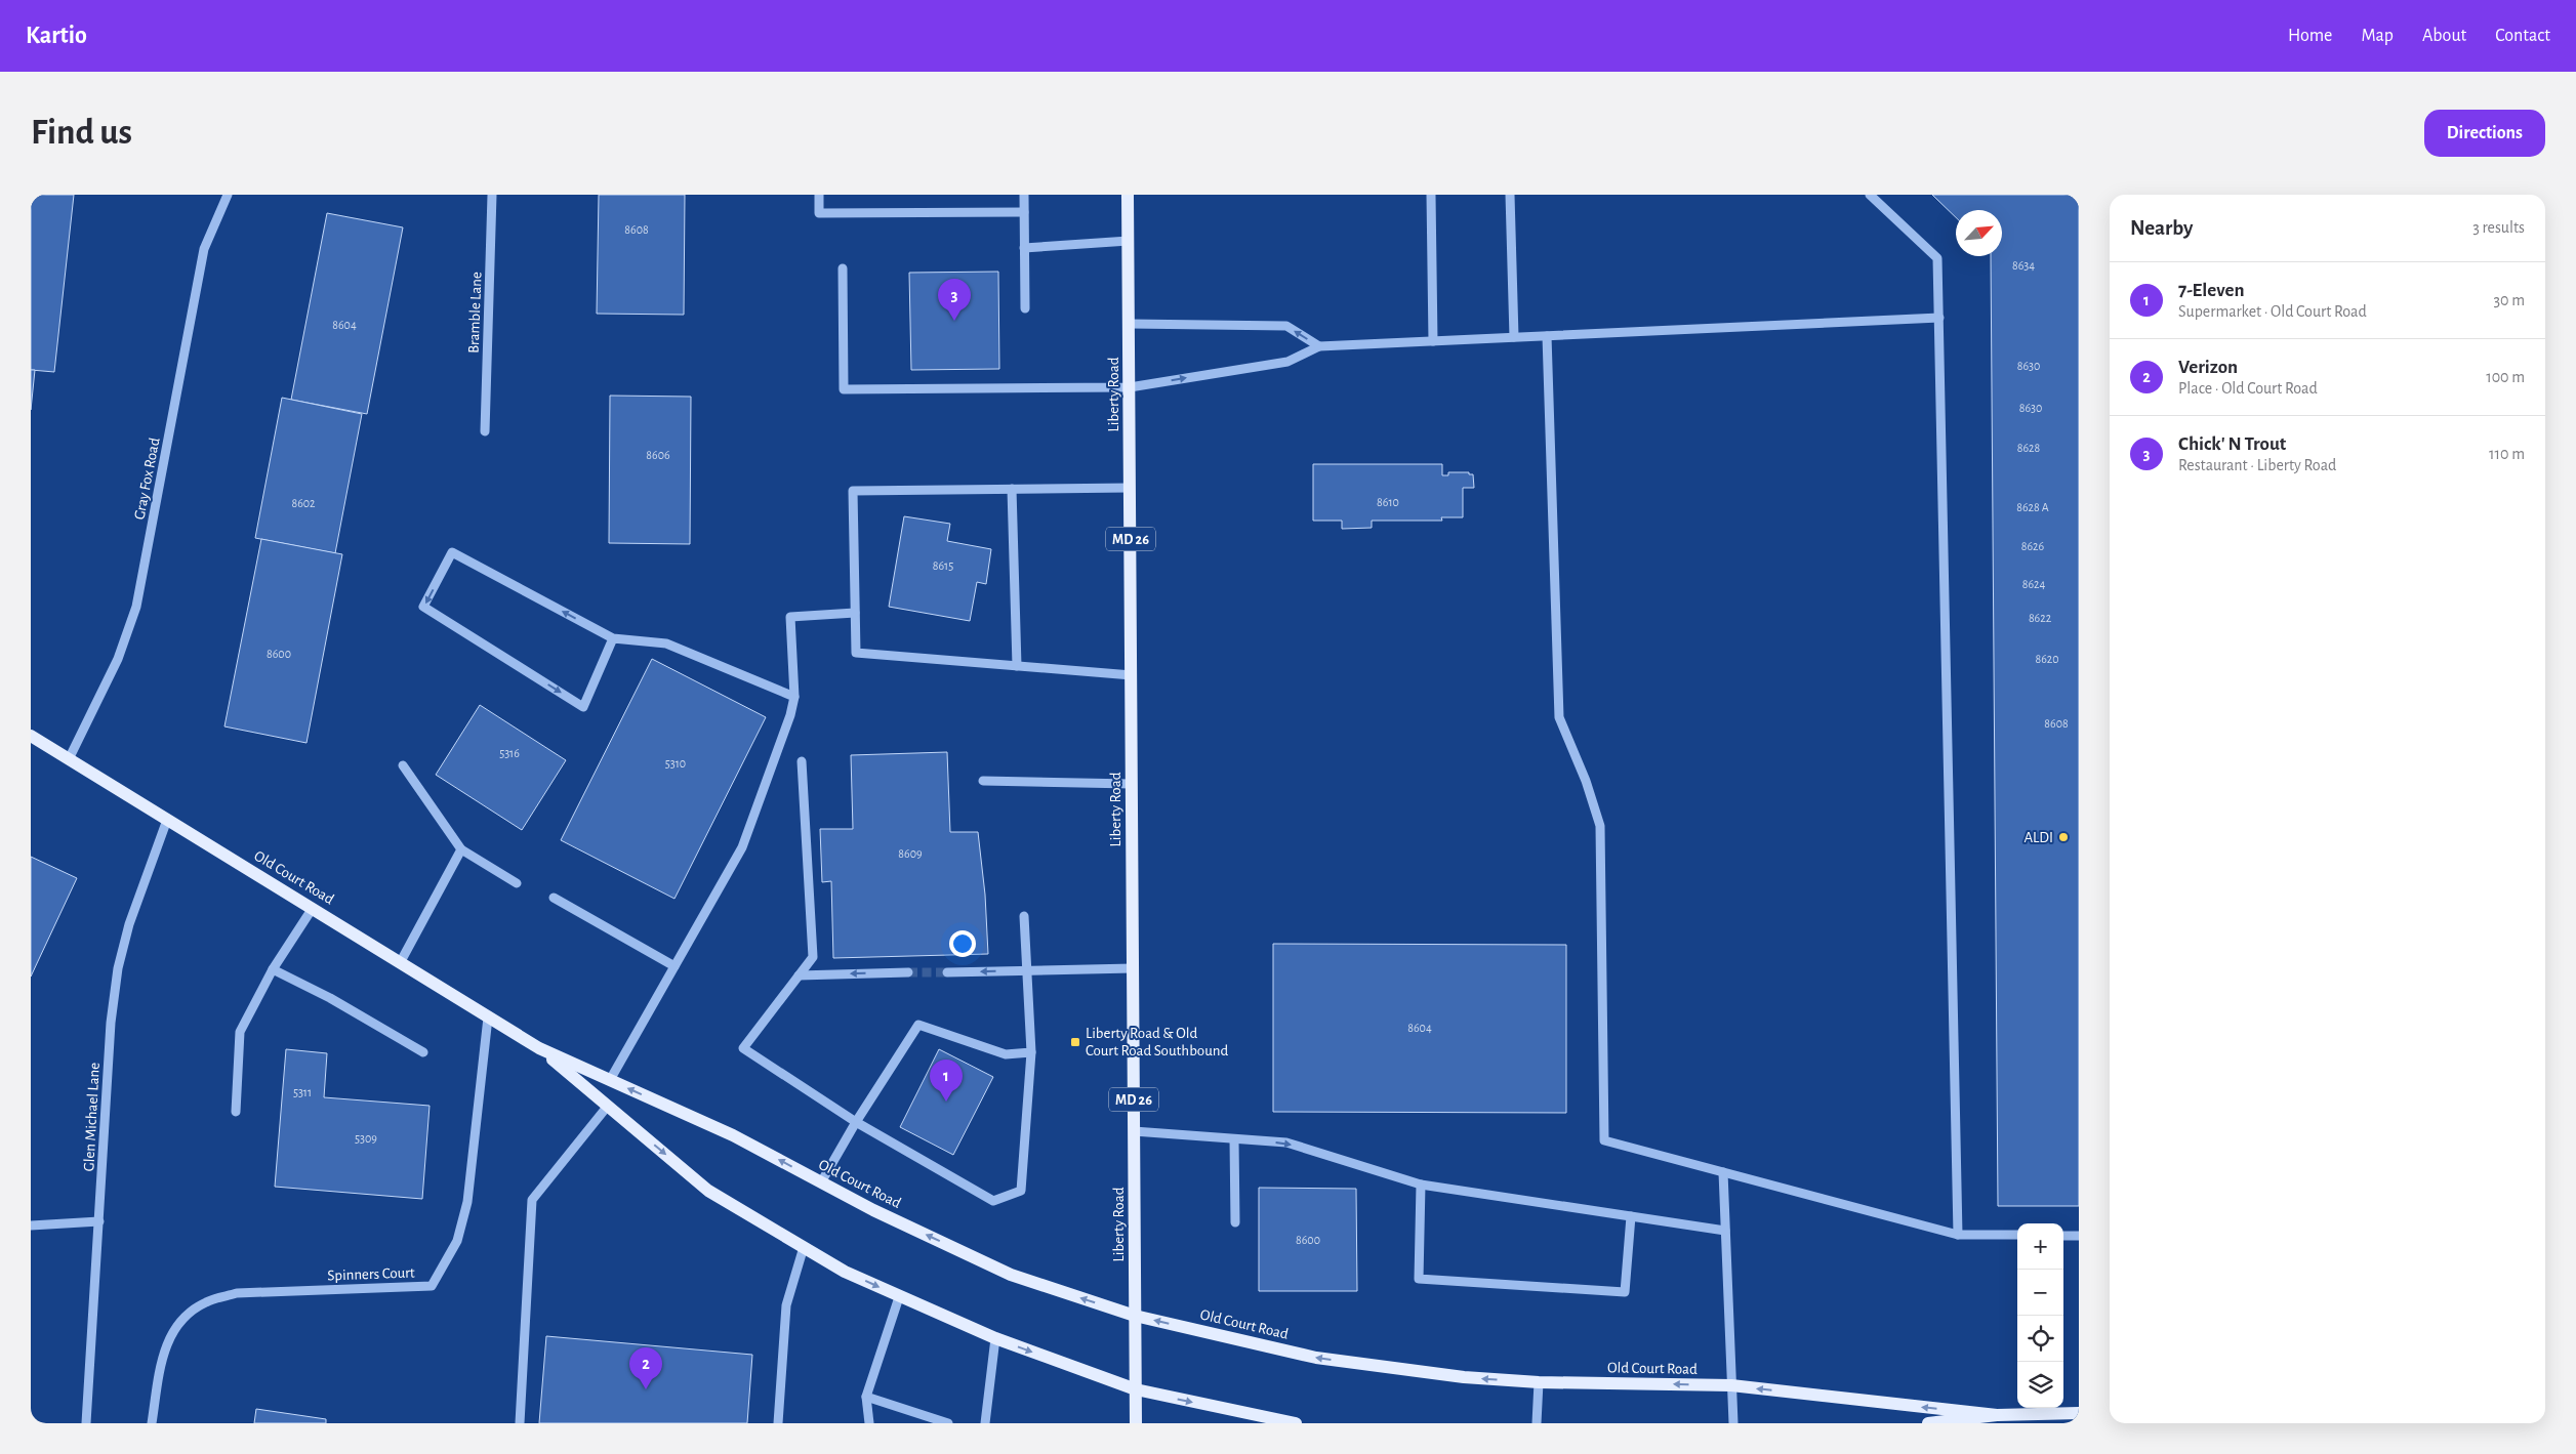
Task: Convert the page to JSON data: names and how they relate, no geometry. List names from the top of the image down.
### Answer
{
  "streets": {
    "main road": ["Liberty Road", "MD 26", "Old Court Road"],
    "street": [
      "Bramble Lane",
      "Gray Fox Road",
      "Glen Michael Lane",
      "Spinners Court"
    ]
  },
  "crossings": [
    ["Liberty Road", "Old Court Road"],
    ["Gray Fox Road", "Old Court Road"],
    ["Old Court Road", "Glen Michael Lane"],
    ["Old Court Road", "Spinners Court"]
  ],
  "places": {
    "other": ["ALDI"],
    "transit": ["Liberty Road & Old Court Road Southbound"]
  },
  "house_numbers": [
    "8608",
    "8634",
    "8604",
    "8630",
    "8630",
    "8628",
    "8606",
    "8610",
    "8602",
    "8628 A",
    "8626",
    "8615",
    "8624",
    "8622",
    "8600",
    "8620",
    "8608",
    "5316",
    "5310",
    "8609",
    "8604",
    "5311",
    "5309",
    "8600"
  ],
  "north": "top right",
  "page": {
    "header": "Kartio",
    "nav": [
      "Home",
      "Map",
      "About",
      "Contact"
    ],
    "buttons": "Directions",
    "title": "Find us",
    "heading": ["Nearby", "3 results"],
    "list": [
      {
        "mark": "1",
        "name": "7-Eleven",
        "note": "Supermarket · Old Court Road",
        "value": "30 m"
      },
      {
        "mark": "2",
        "name": "Verizon",
        "note": "Place · Old Court Road",
        "value": "100 m"
      },
      {
        "mark": "3",
        "name": "Chick' N Trout",
        "note": "Restaurant · Liberty Road",
        "value": "110 m"
      }
    ],
    "pins": ["3", "1", "2"],
    "map_buttons": ["+", "−"]
  }
}
